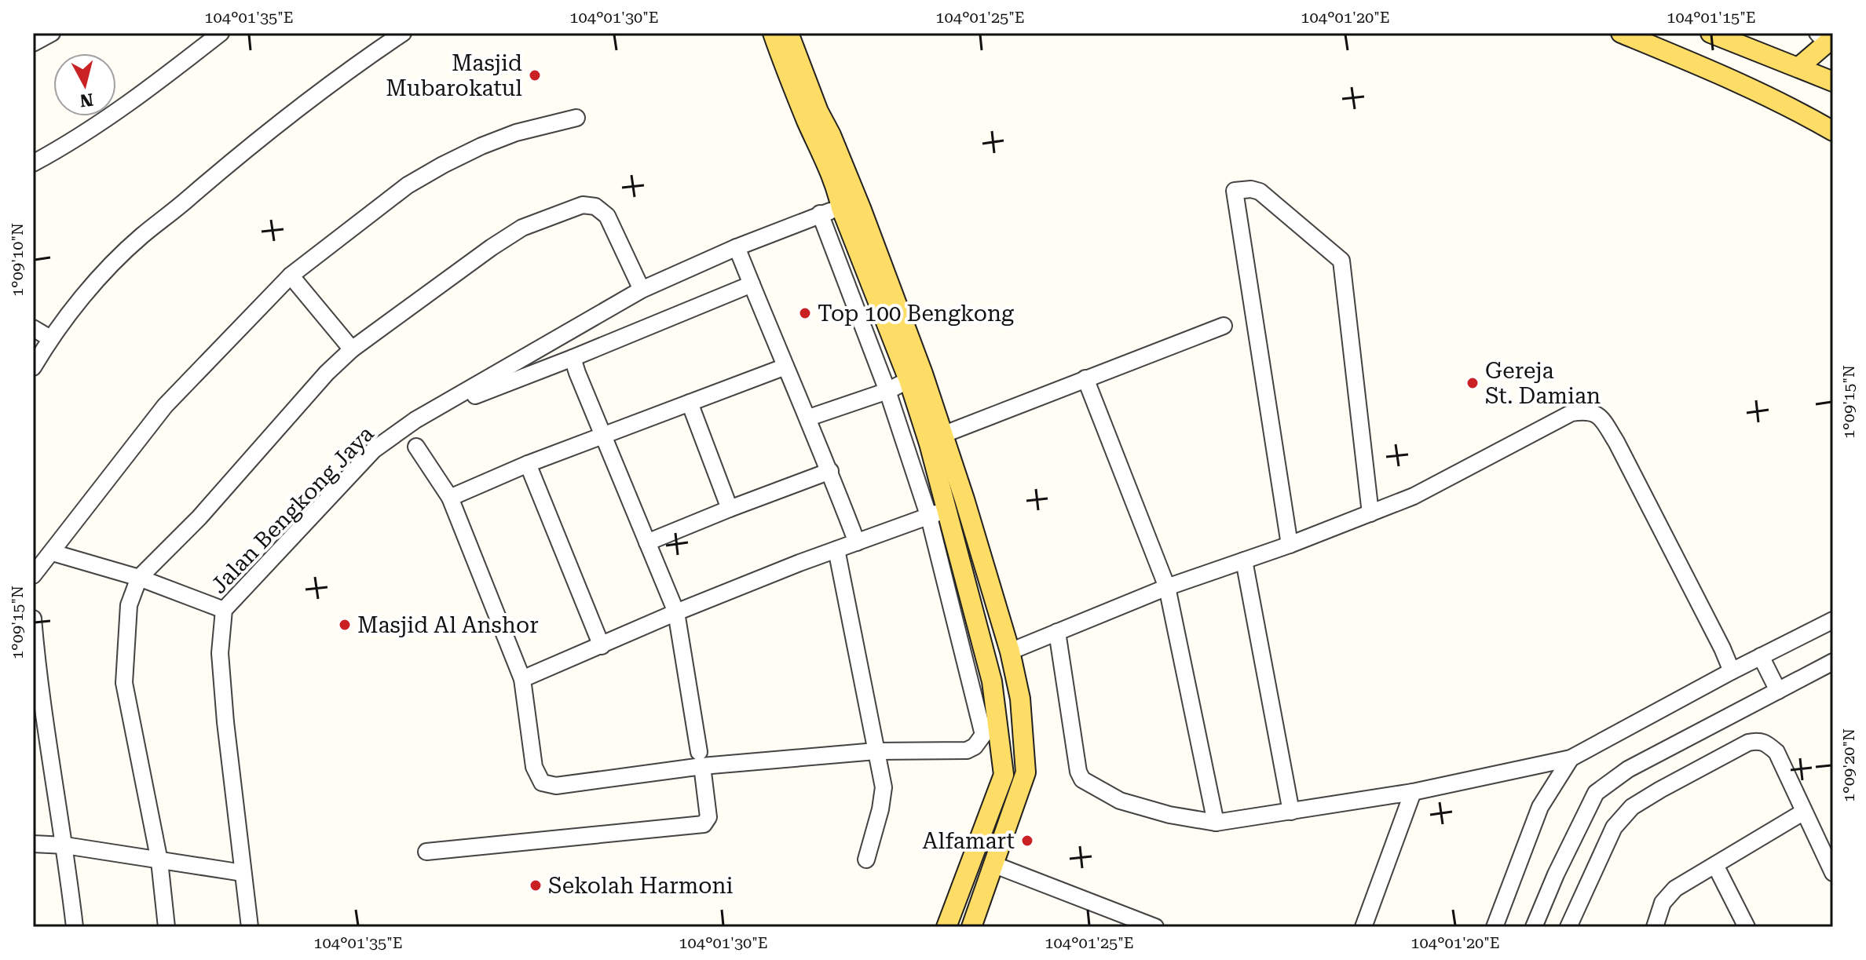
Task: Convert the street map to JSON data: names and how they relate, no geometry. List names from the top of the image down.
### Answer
{
  "streets": {
    "street": ["Jalan Bengkong Jaya"]
  },
  "places": [
    "Masjid Mubarokatul",
    "Top 100 Bengkong",
    "Gereja St. Damian",
    "Masjid Al Anshor",
    "Alfamart",
    "Sekolah Harmoni"
  ],
  "north": "bottom",
  "coordinates": [
    "104°01'35\"E",
    "104°01'30\"E",
    "104°01'25\"E",
    "104°01'20\"E",
    "104°01'15\"E",
    "1°09'10\"N",
    "1°09'15\"N",
    "1°09'20\"N"
  ]
}
